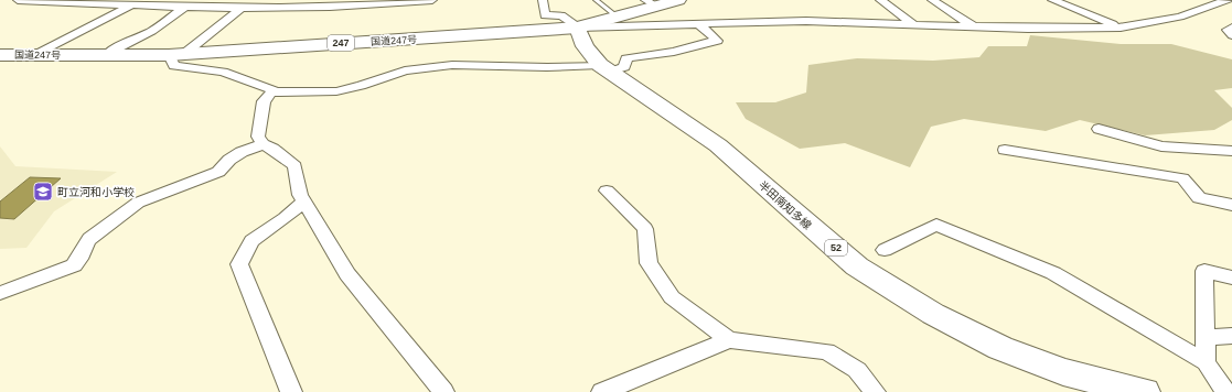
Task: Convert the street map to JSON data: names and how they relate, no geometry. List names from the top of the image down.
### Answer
{
  "streets": {
    "main road": [
      "国道247号",
      "247",
      "半田南知多線",
      "52"
    ]
  },
  "crossings": [
    ["国道247号", "半田南知多線"]
  ],
  "places": {
    "school or university": ["町立河和小学校"]
  }
}
